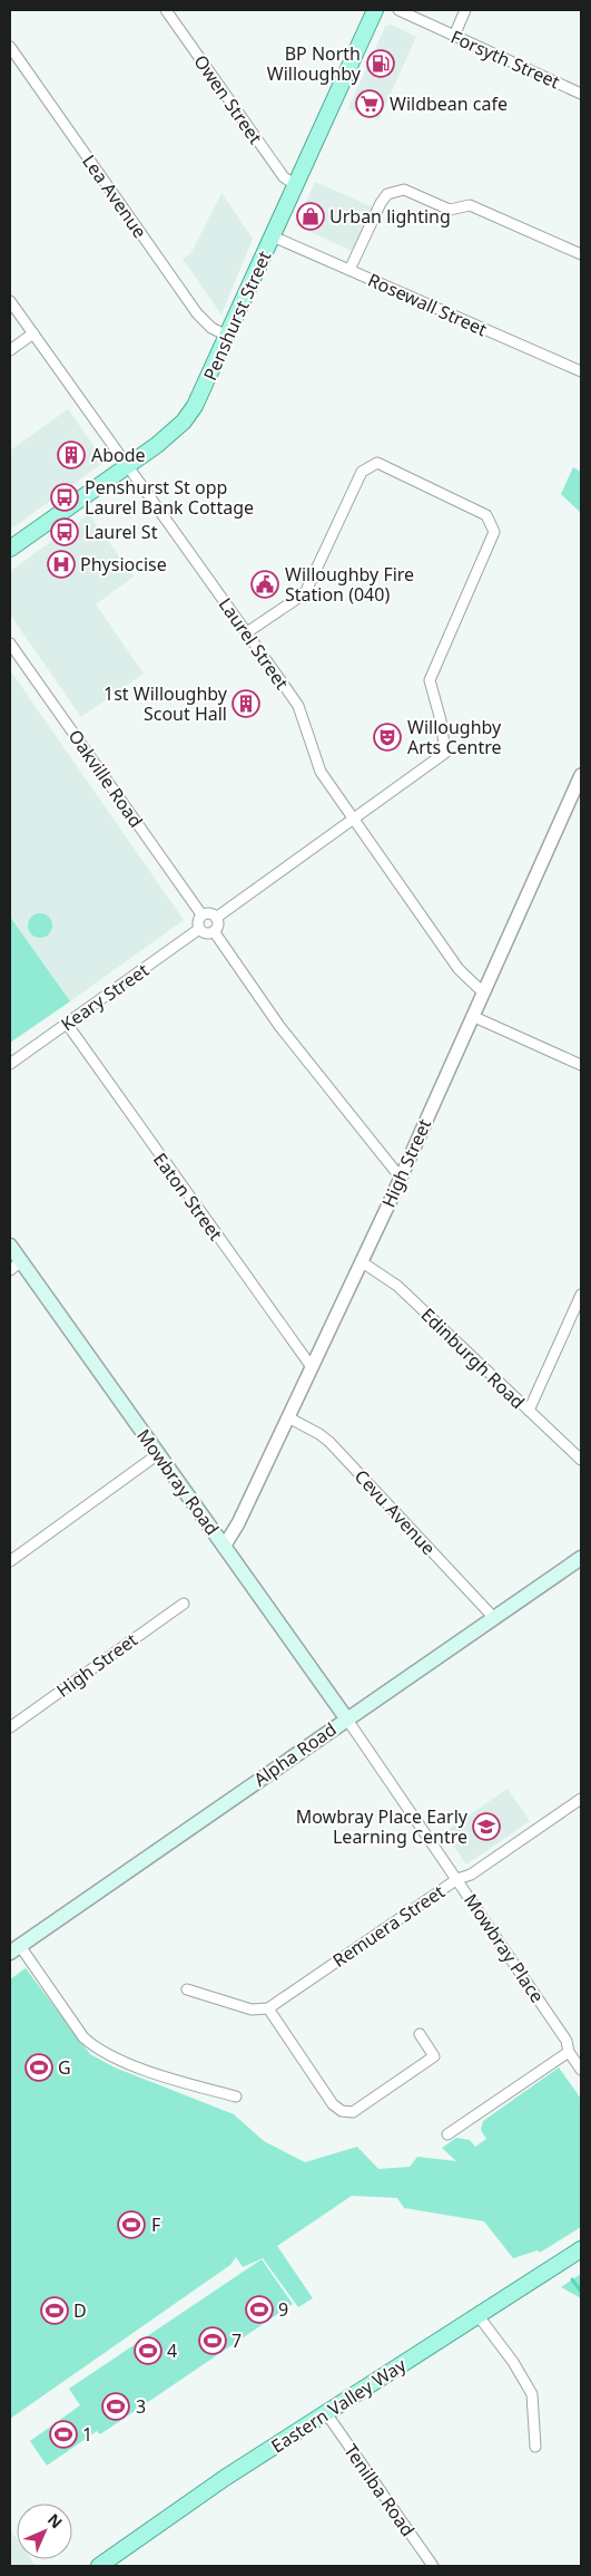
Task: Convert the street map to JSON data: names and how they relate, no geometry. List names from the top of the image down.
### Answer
{
  "streets": {
    "main road": [
      "Penshurst Street",
      "Mowbray Road",
      "Alpha Road",
      "Eastern Valley Way"
    ],
    "street": [
      "Forsyth Street",
      "Owen Street",
      "Lea Avenue",
      "Rosewall Street",
      "Laurel Street",
      "Oakville Road",
      "Keary Street",
      "High Street",
      "Eaton Street",
      "Edinburgh Road",
      "Cevu Avenue",
      "Remuera Street",
      "Mowbray Place",
      "Tenilba Road"
    ]
  },
  "crossings": [
    ["Owen Street", "Penshurst Street"],
    ["Lea Avenue", "Penshurst Street"],
    ["Rosewall Street", "Penshurst Street"],
    ["Penshurst Street", "Laurel Street"],
    ["Laurel Street", "High Street"],
    ["Oakville Road", "Keary Street"],
    ["Keary Street", "Eaton Street"],
    ["High Street", "Eaton Street"],
    ["High Street", "Edinburgh Road"],
    ["High Street", "Mowbray Road"],
    ["High Street", "Cevu Avenue"],
    ["Mowbray Road", "Alpha Road"],
    ["Mowbray Road", "Mowbray Place"],
    ["Cevu Avenue", "Alpha Road"],
    ["Alpha Road", "Mowbray Place"],
    ["Remuera Street", "Mowbray Place"],
    ["Eastern Valley Way", "Tenilba Road"]
  ],
  "places": {
    "fuel station": ["BP North Willoughby"],
    "supermarket": ["Wildbean cafe"],
    "shop": ["Urban lighting"],
    "building": ["Abode", "1st Willoughby Scout Hall"],
    "bus stop": ["Penshurst St opp Laurel Bank Cottage", "Laurel St"],
    "hospital": ["Physiocise"],
    "public building": ["Willoughby Fire Station (040)"],
    "theatre": ["Willoughby Arts Centre"],
    "school or university": ["Mowbray Place Early Learning Centre"],
    "sports": [
      "G",
      "F",
      "9",
      "D",
      "7",
      "4",
      "3",
      "1"
    ]
  },
  "north": "top right"
}
